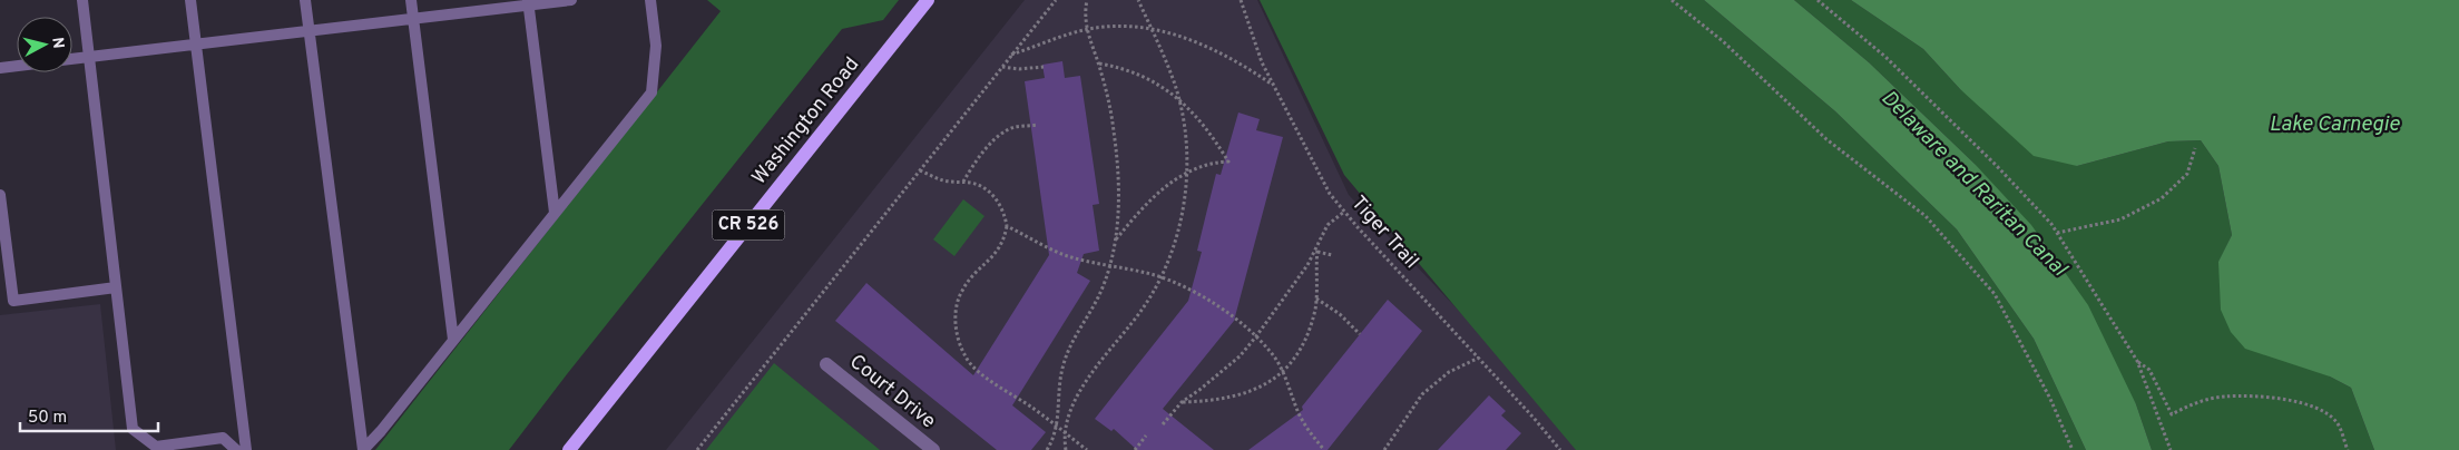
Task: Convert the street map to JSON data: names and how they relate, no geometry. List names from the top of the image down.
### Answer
{
  "streets": {
    "main road": ["Washington Road", "CR 526"],
    "street": ["Court Drive"],
    "path": ["Tiger Trail"]
  },
  "water": ["Lake Carnegie", "Delaware and Raritan Canal"],
  "scale_bar": "50 m",
  "north": "right"
}
